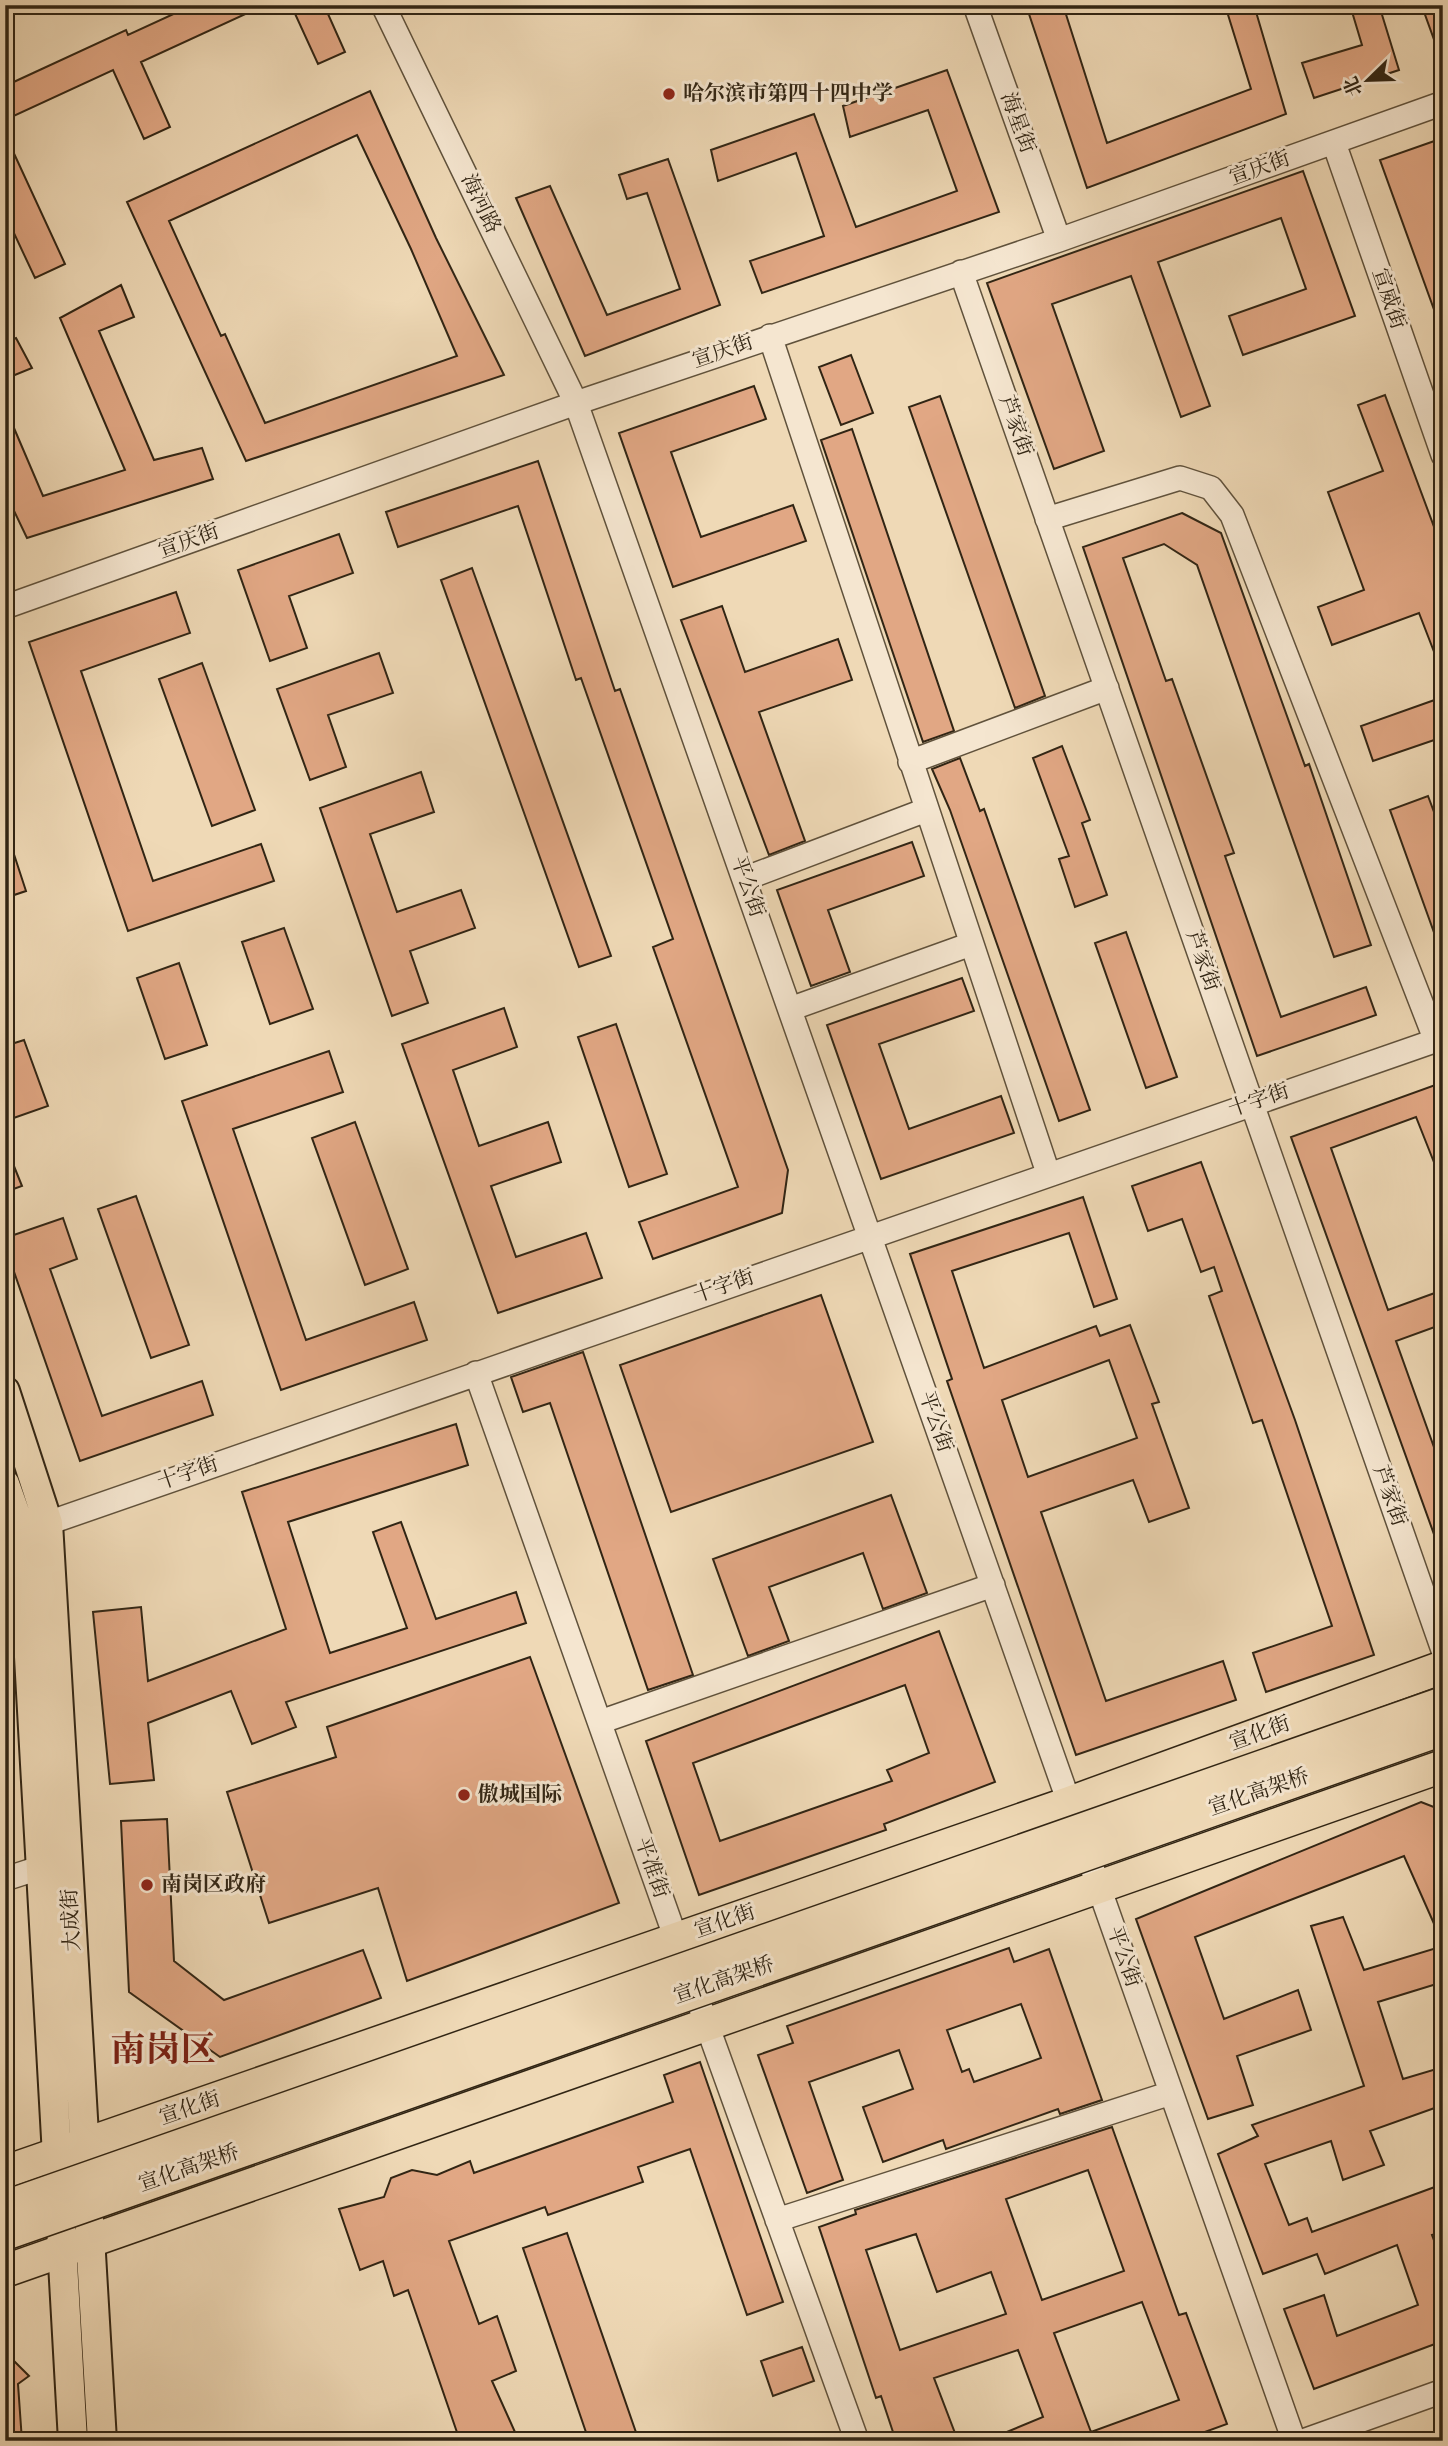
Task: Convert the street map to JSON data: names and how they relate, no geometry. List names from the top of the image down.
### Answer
{
  "streets": {
    "highway": ["宣化街", "宣化高架桥"],
    "main road": ["大成街"],
    "street": [
      "海星街",
      "宣庆街",
      "海河路",
      "宣威街",
      "芦家街",
      "平公街",
      "十字街",
      "平准街"
    ]
  },
  "crossings": [
    ["海星街", "宣庆街"],
    ["宣庆街", "海河路"],
    ["宣庆街", "宣威街"],
    ["宣庆街", "芦家街"],
    ["宣庆街", "平公街"],
    ["海河路", "平公街"],
    ["芦家街", "十字街"],
    ["平公街", "十字街"],
    ["平公街", "宣化街"],
    ["十字街", "平准街"],
    ["十字街", "大成街"],
    ["宣化街", "平准街"],
    ["宣化街", "大成街"]
  ],
  "districts": ["南岗区"],
  "places": ["哈尔滨市第四十四中学", "傲城国际", "南岗区政府"],
  "north": "bottom left"
}
